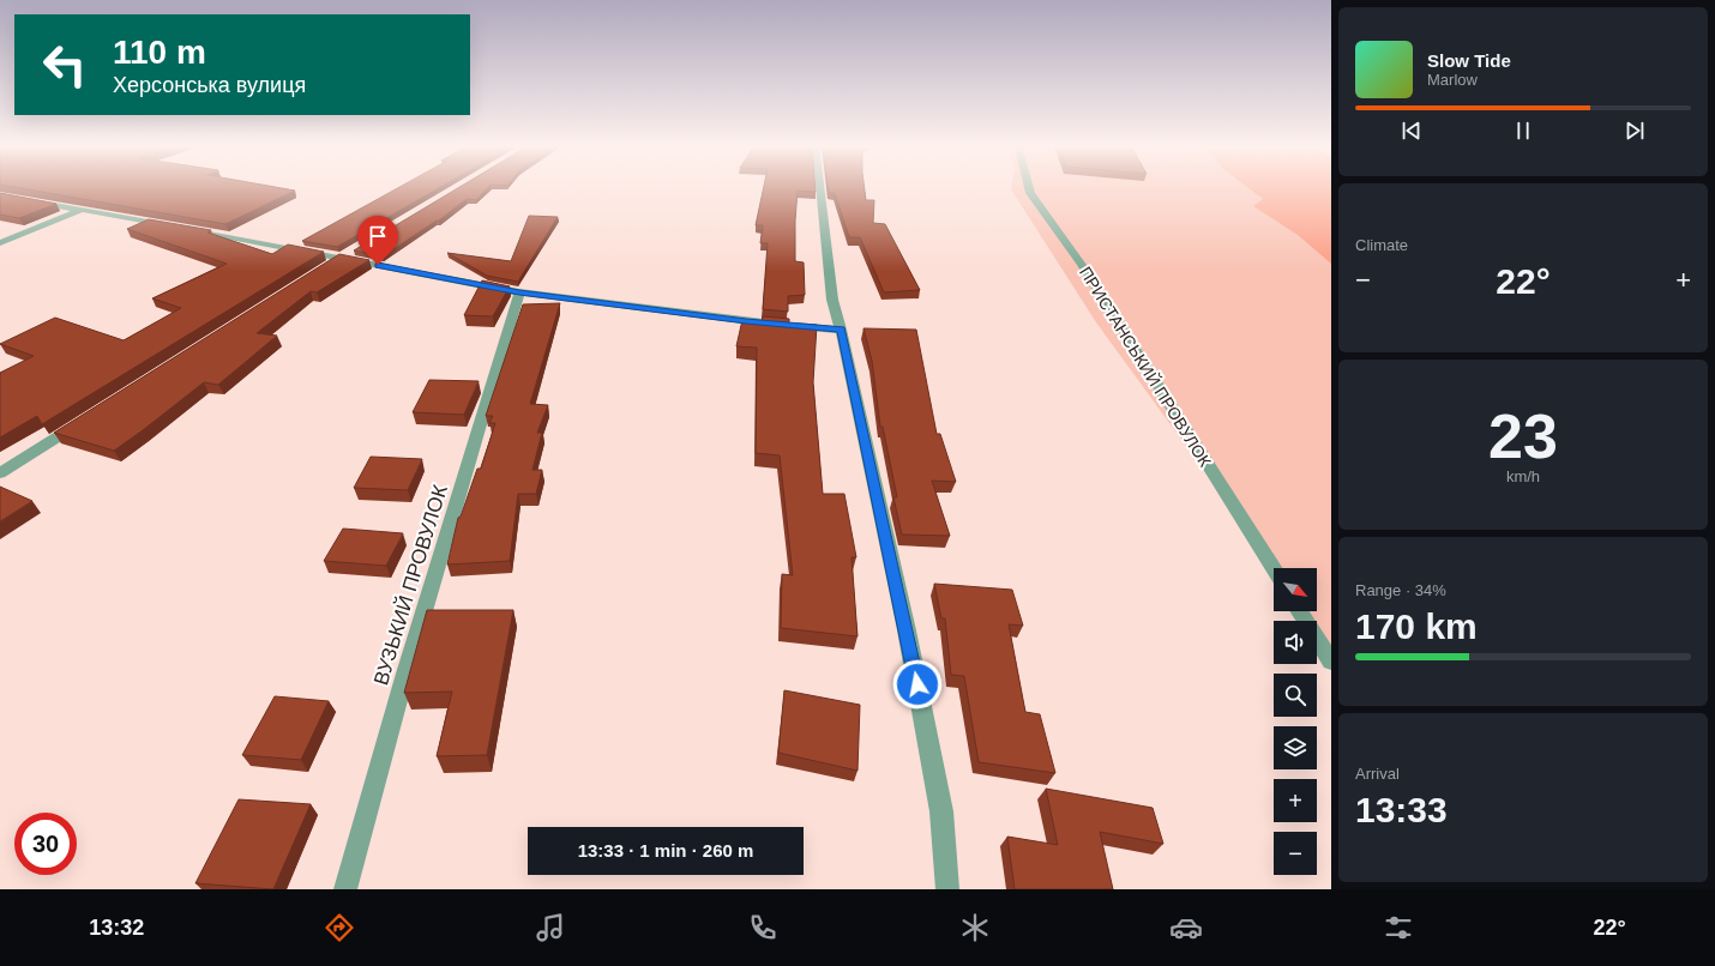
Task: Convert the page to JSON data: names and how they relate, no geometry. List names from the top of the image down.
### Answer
{
  "streets": {
    "street": ["ПРИСТАНСЬКИЙ ПРОВУЛОК", "ВУЗЬКИЙ ПРОВУЛОК"]
  },
  "north": "bottom right",
  "page": {
    "turn": ["110 m", "Херсонська вулиця"],
    "song": ["Slow Tide", "Marlow"],
    "tile": [
      "Climate",
      ["23", "km/h"],
      ["Range · 34%", "170 km"],
      ["Arrival", "13:33"]
    ],
    "heat": ["−", "22°", "+"],
    "map_buttons": ["+", "−"],
    "limit": "30",
    "trip": "13:33 · 1 min · 260 m",
    "tabs": ["13:32", "22°"]
  }
}
